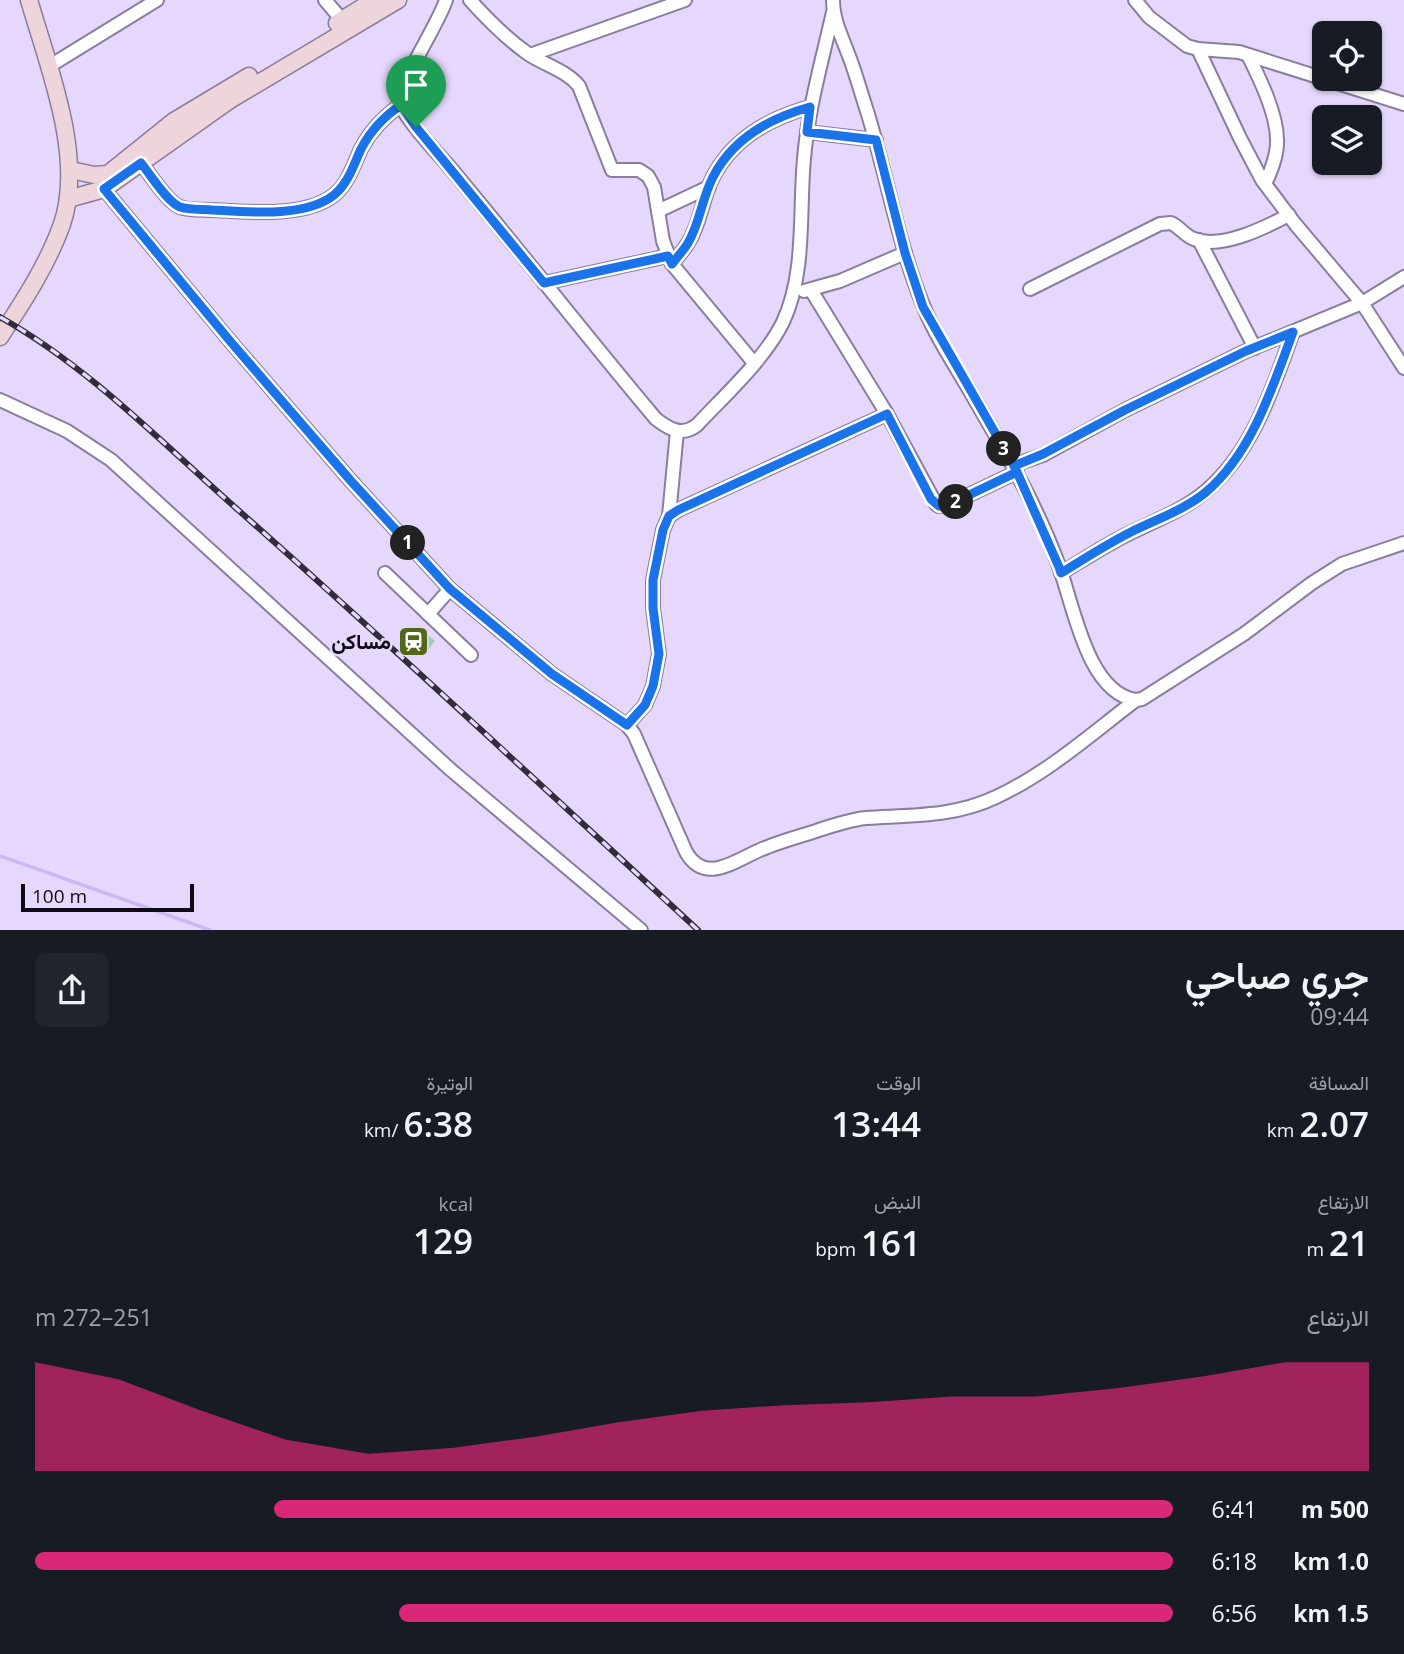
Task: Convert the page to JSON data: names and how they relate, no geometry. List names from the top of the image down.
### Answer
{
  "places": {
    "station": ["مساكن"]
  },
  "scale_bar": "100 m",
  "page": {
    "pins": ["3", "2", "1"],
    "scale": "100 m",
    "heading": ["جري صباحي", "09:44"],
    "stats": [
      ["المسافة", "2.07 km"],
      ["الوقت", "13:44"],
      ["الوتيرة", "6:38 /km"],
      ["الارتفاع", "21 m"],
      ["النبض", "161 bpm"],
      ["kcal", "129"]
    ],
    "chart": ["الارتفاع", "251–272 m"],
    "list": [
      {
        "name": "500 m",
        "note": "6:41"
      },
      {
        "name": "1.0 km",
        "note": "6:18"
      },
      {
        "name": "1.5 km",
        "note": "6:56"
      }
    ]
  }
}
